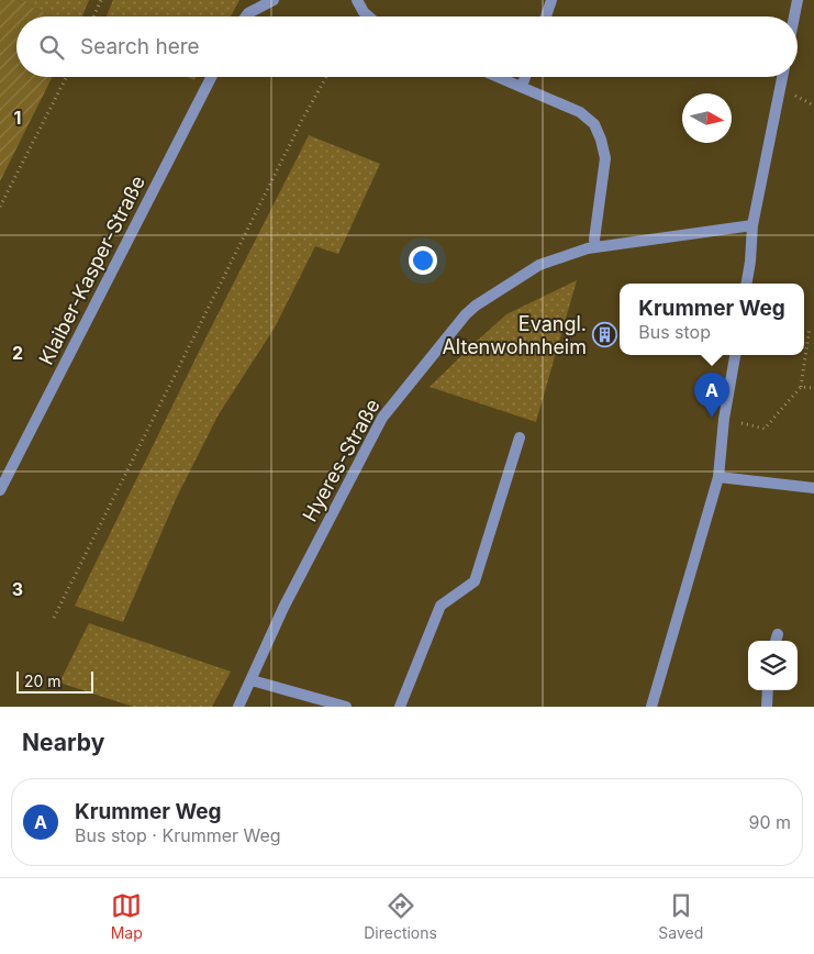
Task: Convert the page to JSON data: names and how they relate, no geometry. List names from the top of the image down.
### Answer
{
  "streets": {
    "street": ["Klaiber-Kasper-Straße", "Hyeres-Straße"]
  },
  "places": {
    "building": ["Evangl. Altenwohnheim"]
  },
  "scale_bar": "20 m",
  "north": "right",
  "page": {
    "search": "Search here",
    "popup": ["Krummer Weg", "Bus stop"],
    "pins": "A",
    "scale": "20 m",
    "heading": "Nearby",
    "list": [
      {
        "mark": "A",
        "name": "Krummer Weg",
        "note": "Bus stop · Krummer Weg",
        "value": "90 m"
      }
    ],
    "nav": ["Map", "Directions", "Saved"]
  },
  "grid": {
    "rows": ["1", "2", "3"]
  }
}
